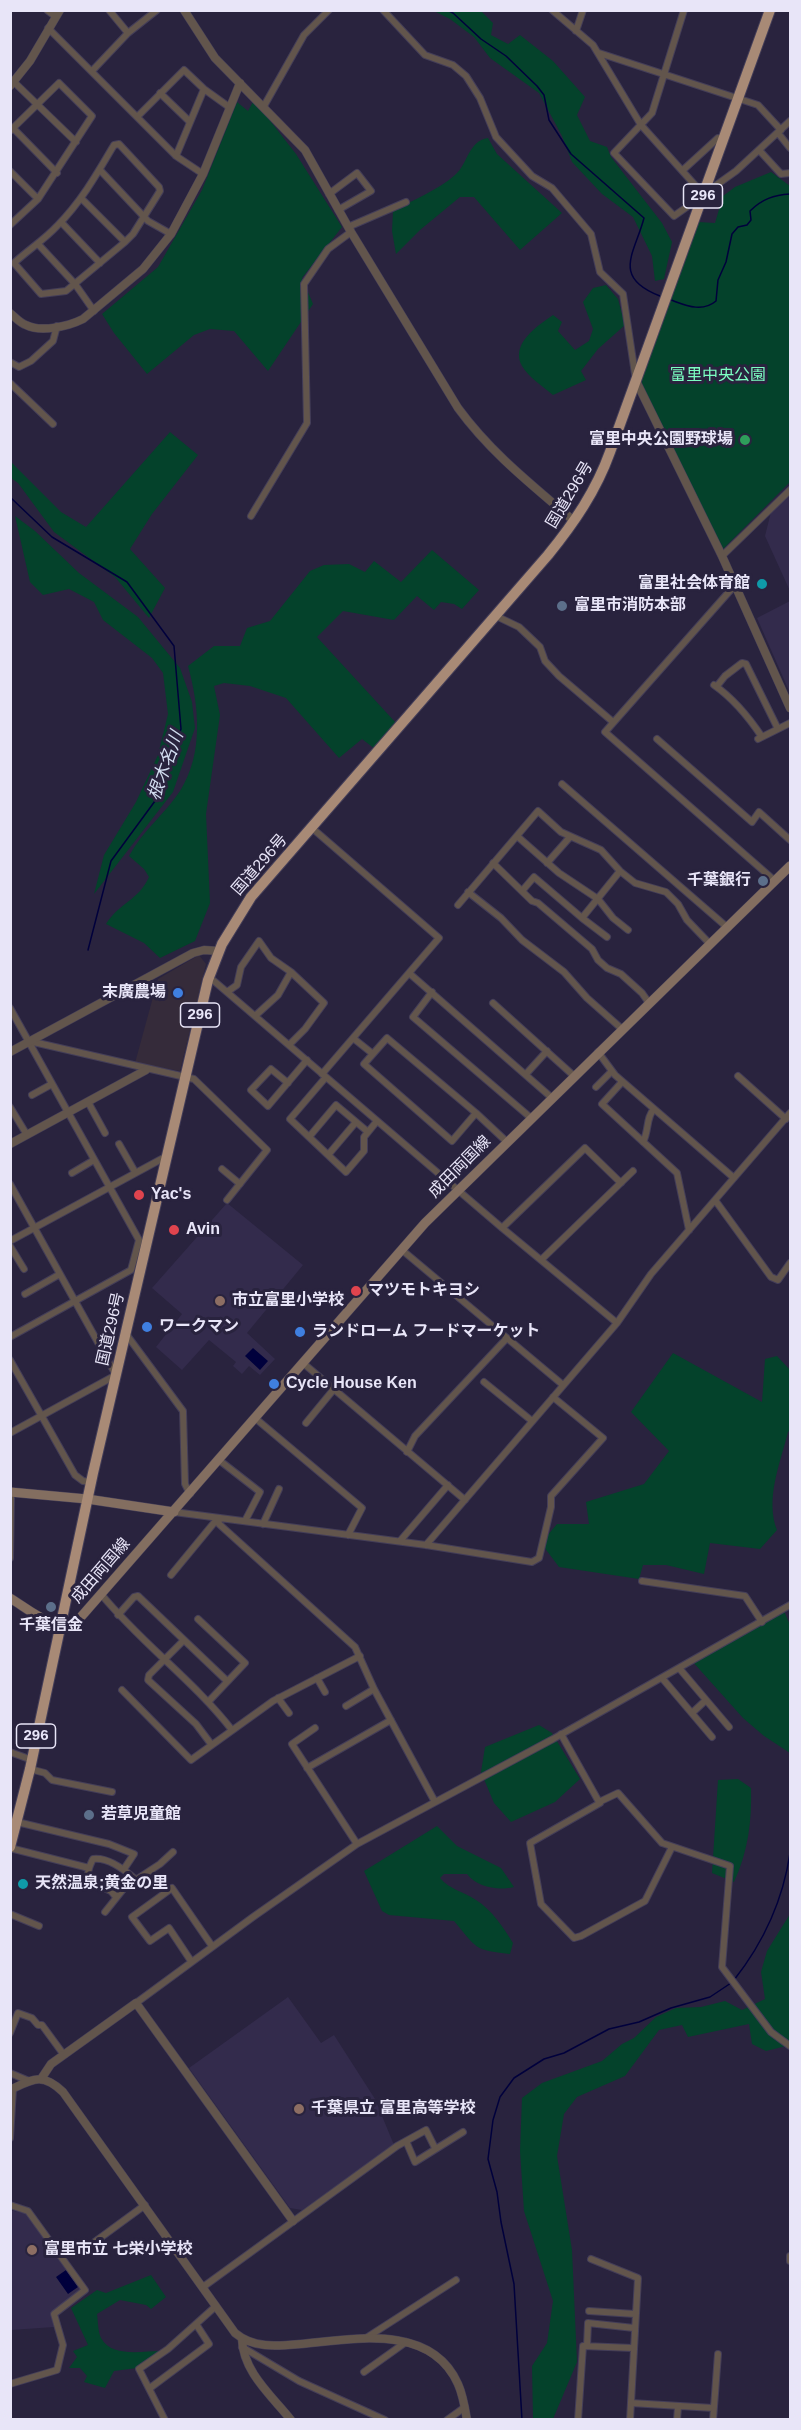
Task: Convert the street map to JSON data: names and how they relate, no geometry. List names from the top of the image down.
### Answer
{
  "streets": {
    "highway": ["296", "国道296号"],
    "main road": ["成田両国線"]
  },
  "crossings": [
    ["国道296号", "成田両国線"]
  ],
  "water": ["根木名川"],
  "parks": ["富里中央公園"],
  "places": [
    "富里中央公園野球場",
    "富里社会体育館",
    "富里市消防本部",
    "千葉銀行",
    "末廣農場",
    "Yac's",
    "Avin",
    "マツモトキヨシ",
    "市立富里小学校",
    "ワークマン",
    "ランドローム フードマーケット",
    "Cycle House Ken",
    "千葉信金",
    "若草児童館",
    "天然温泉;黄金の里",
    "千葉県立 富里高等学校",
    "富里市立 七栄小学校"
  ]
}
